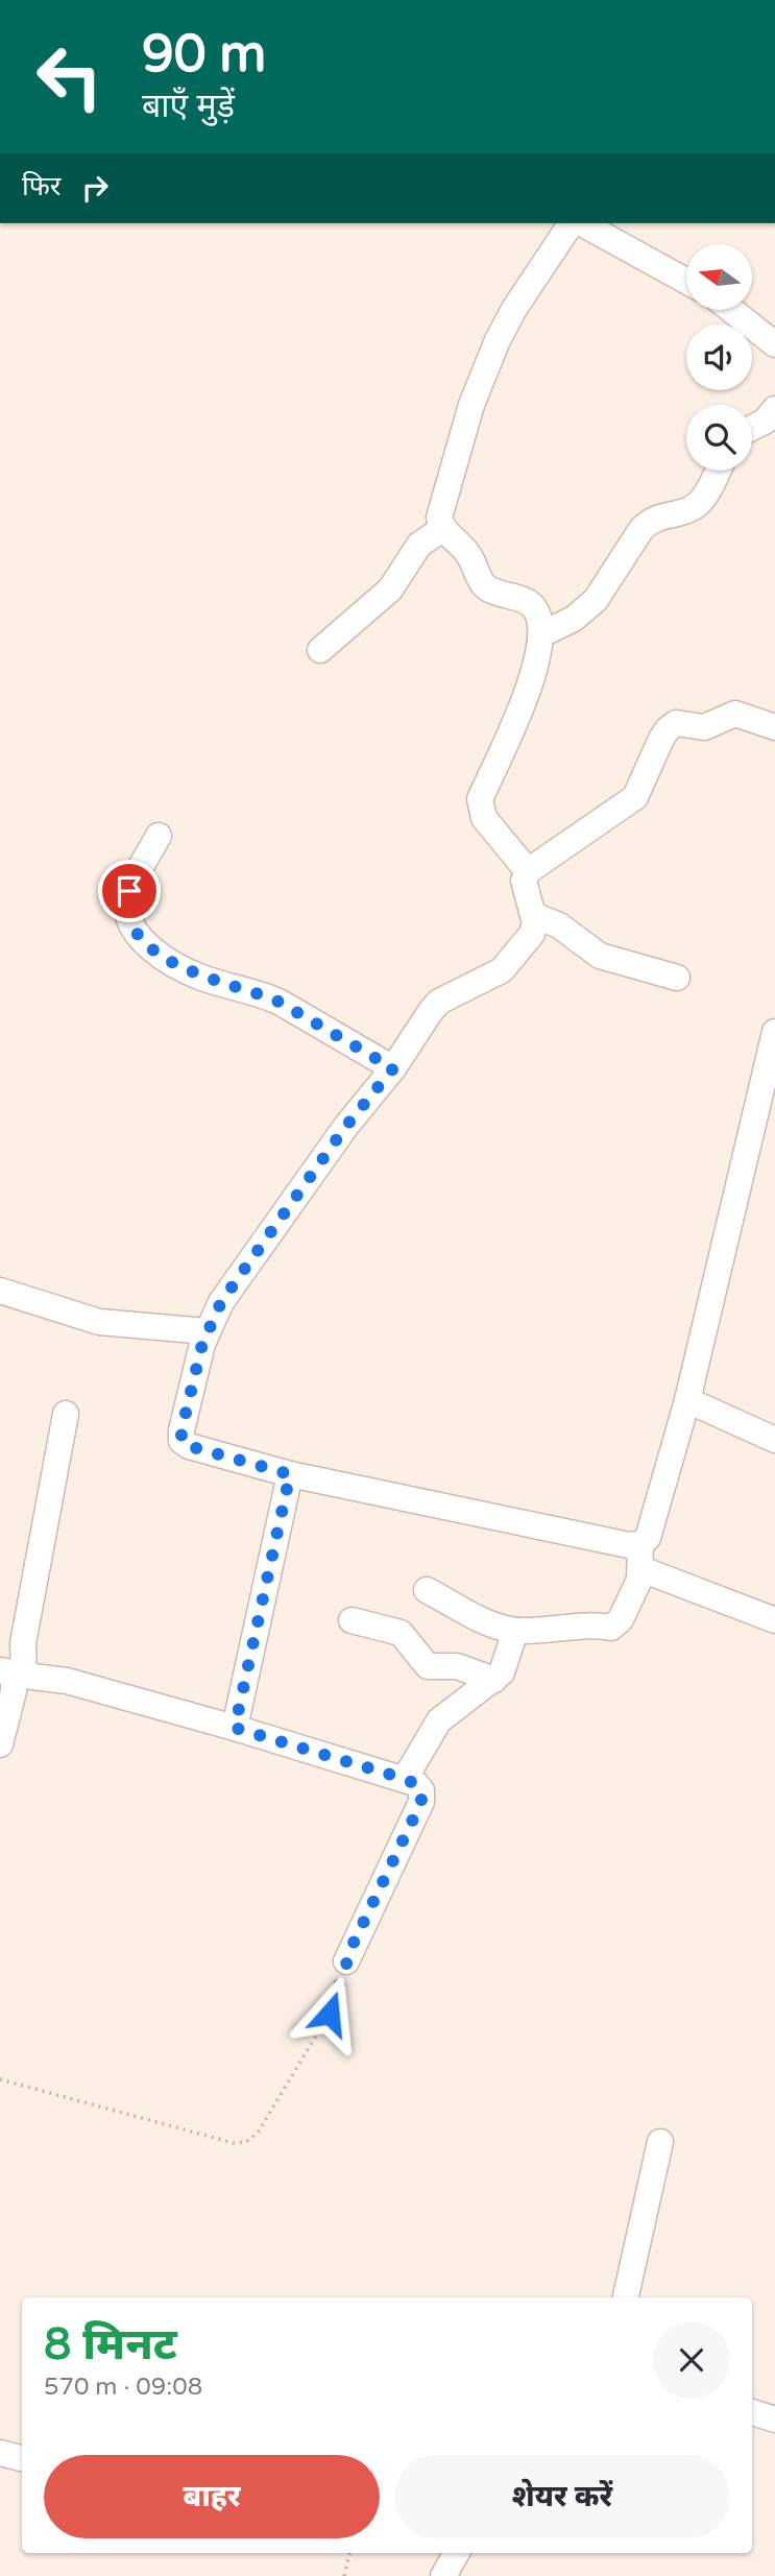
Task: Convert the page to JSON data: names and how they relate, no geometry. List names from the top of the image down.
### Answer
{
  "north": "left",
  "page": {
    "turn": ["90 m", "बाएँ मुड़ें"],
    "then": "फिर",
    "heading": ["8 मिनट", "570 m · 09:08"],
    "buttons": ["बाहर", "शेयर करें"]
  }
}
